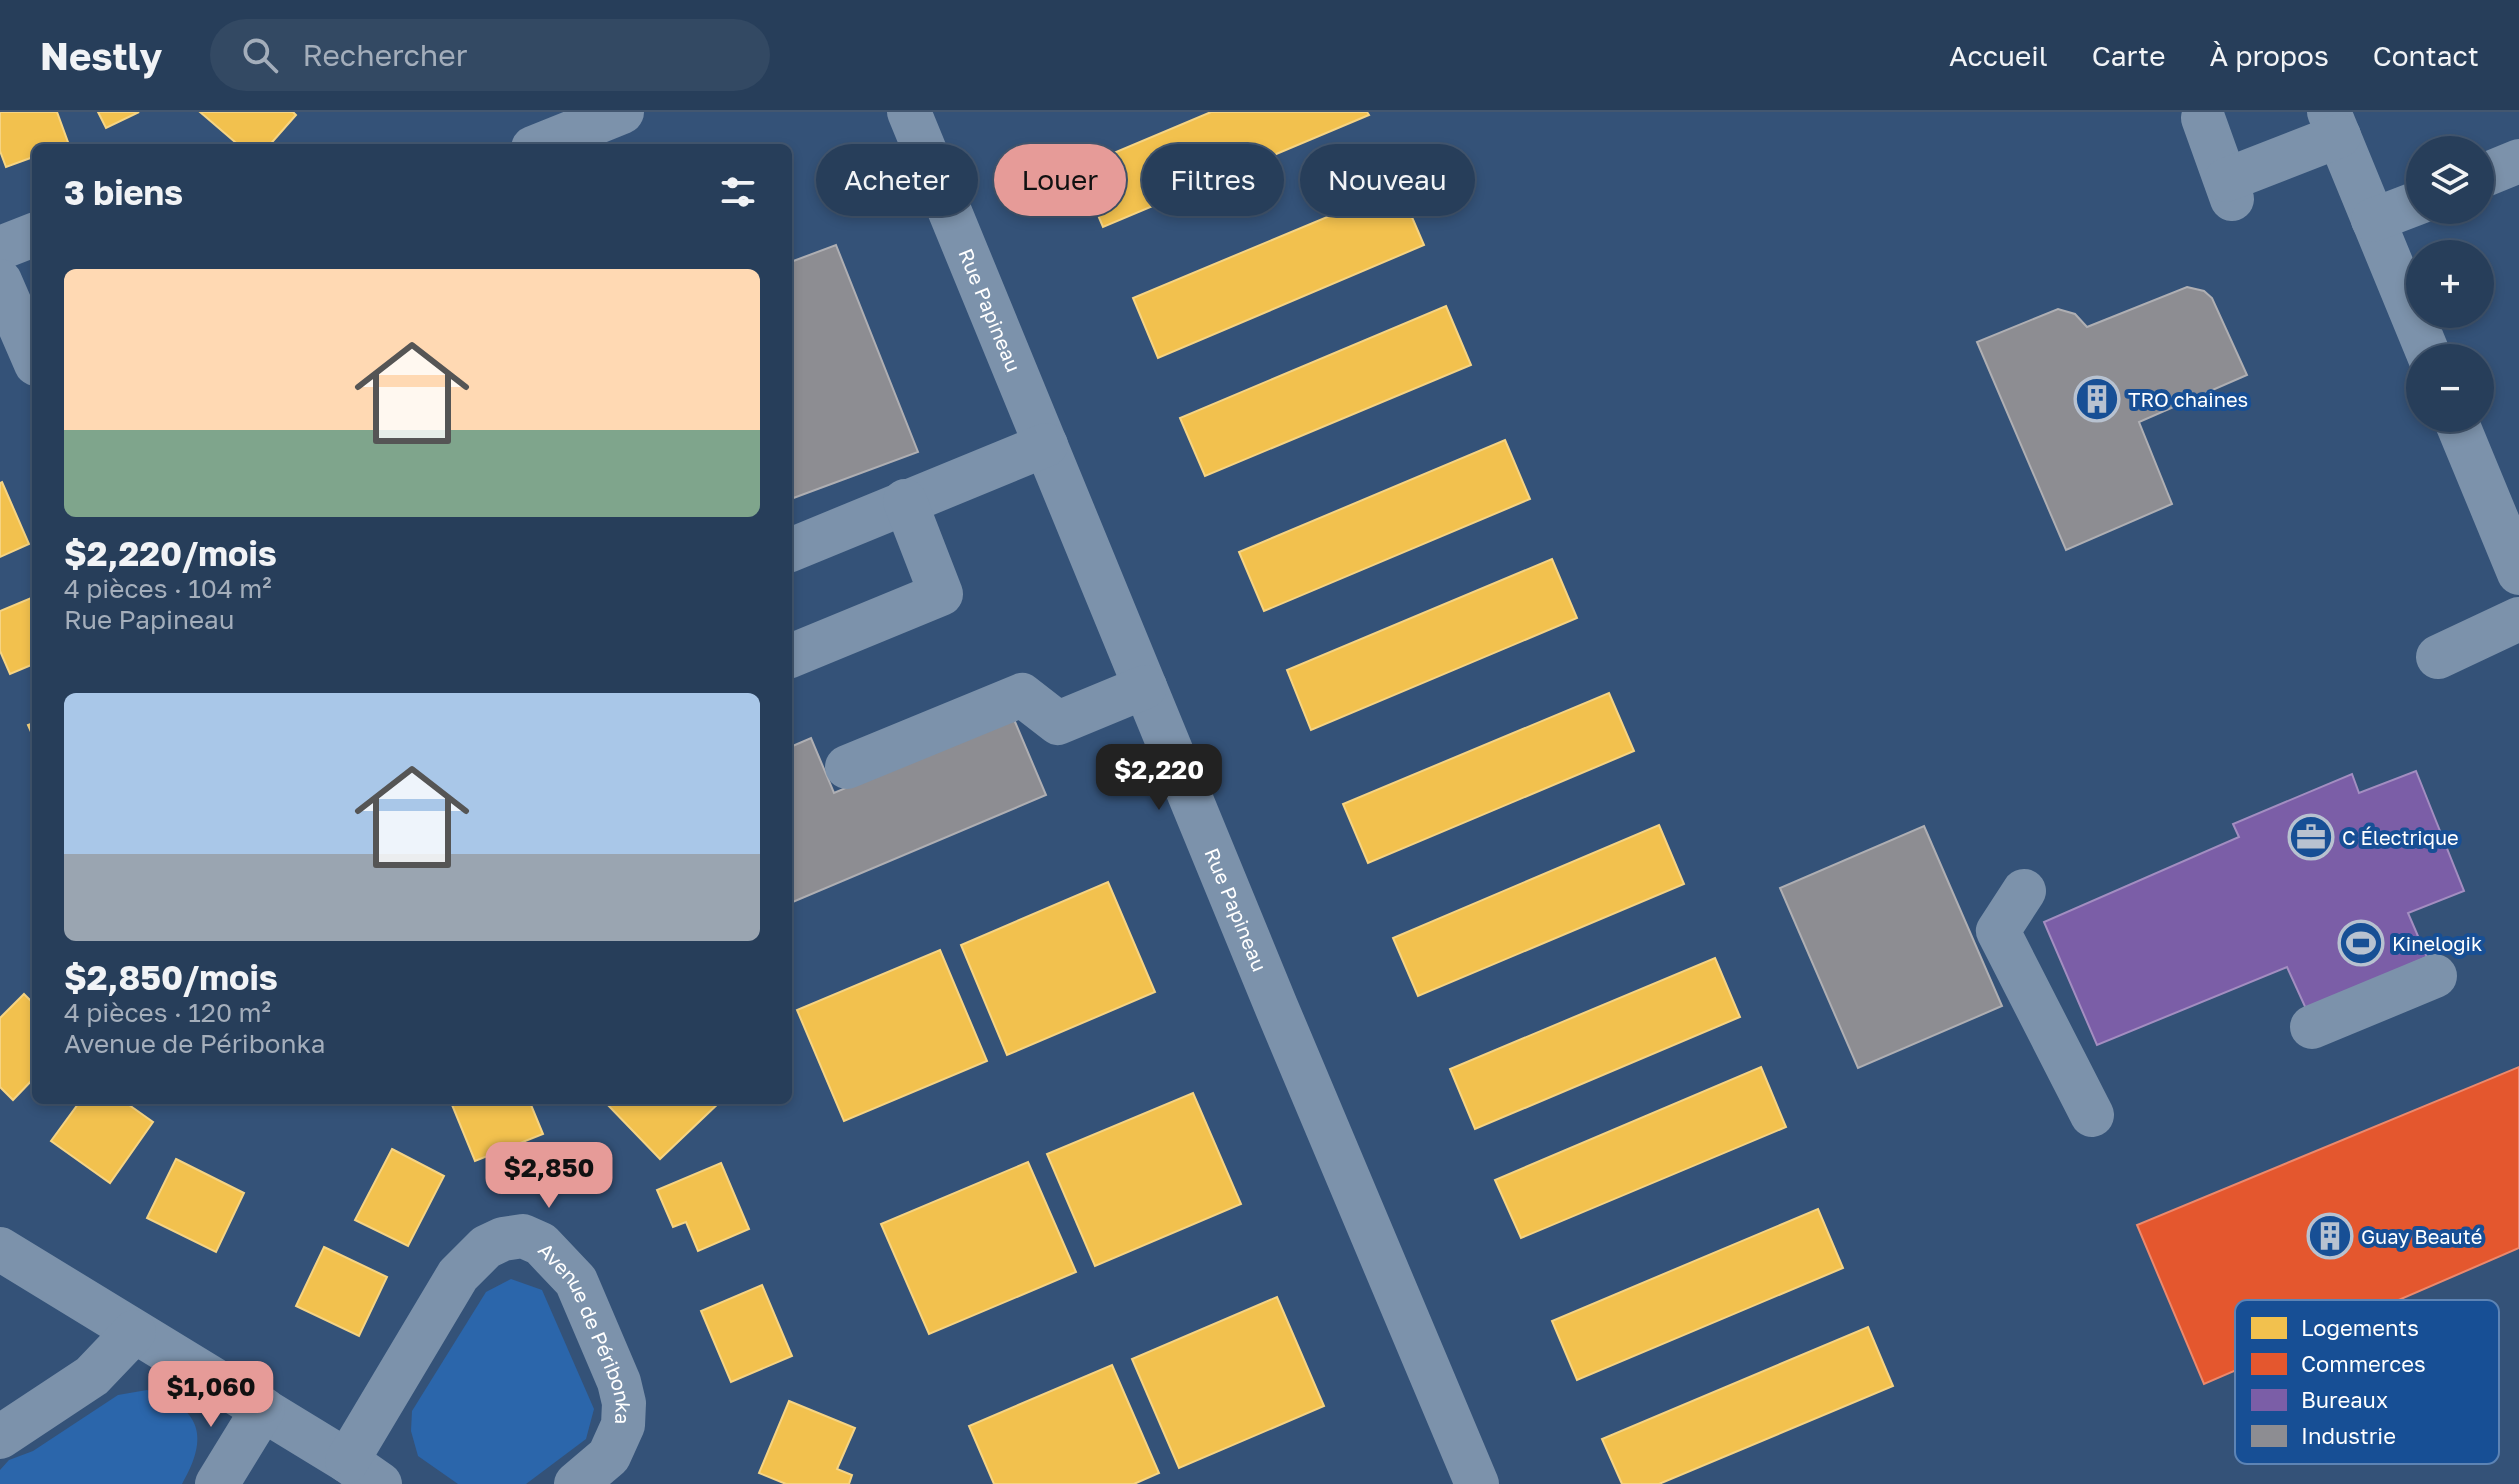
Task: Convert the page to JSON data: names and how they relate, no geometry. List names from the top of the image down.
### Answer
{
  "streets": {
    "street": ["Rue Papineau", "Avenue de Péribonka"]
  },
  "places": {
    "building": ["TRO chaines", "Guay Beauté"],
    "office": ["C Électrique"],
    "sports": ["Kinelogik"]
  },
  "legend": [
    "Logements",
    "Commerces",
    "Bureaux",
    "Industrie"
  ],
  "page": {
    "header": "Nestly",
    "search": "Rechercher",
    "nav": [
      "Accueil",
      "Carte",
      "À propos",
      "Contact"
    ],
    "map_buttons": ["+", "−"],
    "chip": [
      "Acheter",
      "Louer",
      "Filtres",
      "Nouveau"
    ],
    "heading": "3 biens",
    "list": [
      {
        "name": "$2,220/mois",
        "note": "4 pièces · 104 m² · Rue Papineau"
      },
      {
        "name": "$2,850/mois",
        "note": "4 pièces · 120 m² · Avenue de Péribonka"
      }
    ],
    "price": ["$2,220", "$2,850", "$1,060"]
  }
}
